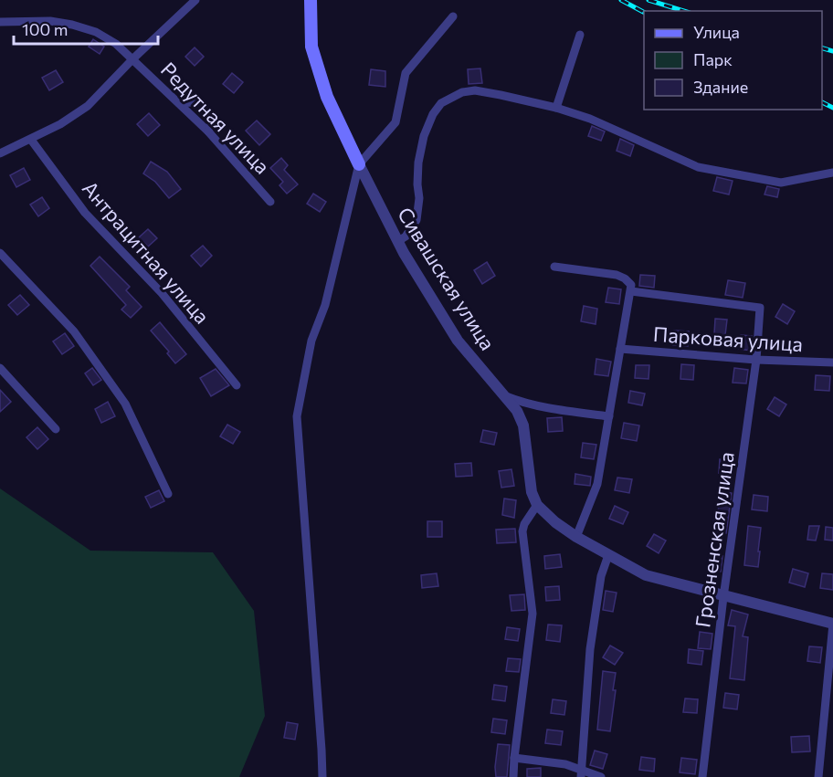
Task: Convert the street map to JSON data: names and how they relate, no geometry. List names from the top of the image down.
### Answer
{
  "streets": {
    "street": [
      "Редутная улица",
      "Антрацитная улица",
      "Сивашская улица",
      "Парковая улица",
      "Грозненская улица"
    ]
  },
  "crossings": [
    ["Парковая улица", "Грозненская улица"]
  ],
  "legend": ["Улица", "Парк", "Здание"],
  "scale_bar": "100 m"
}
